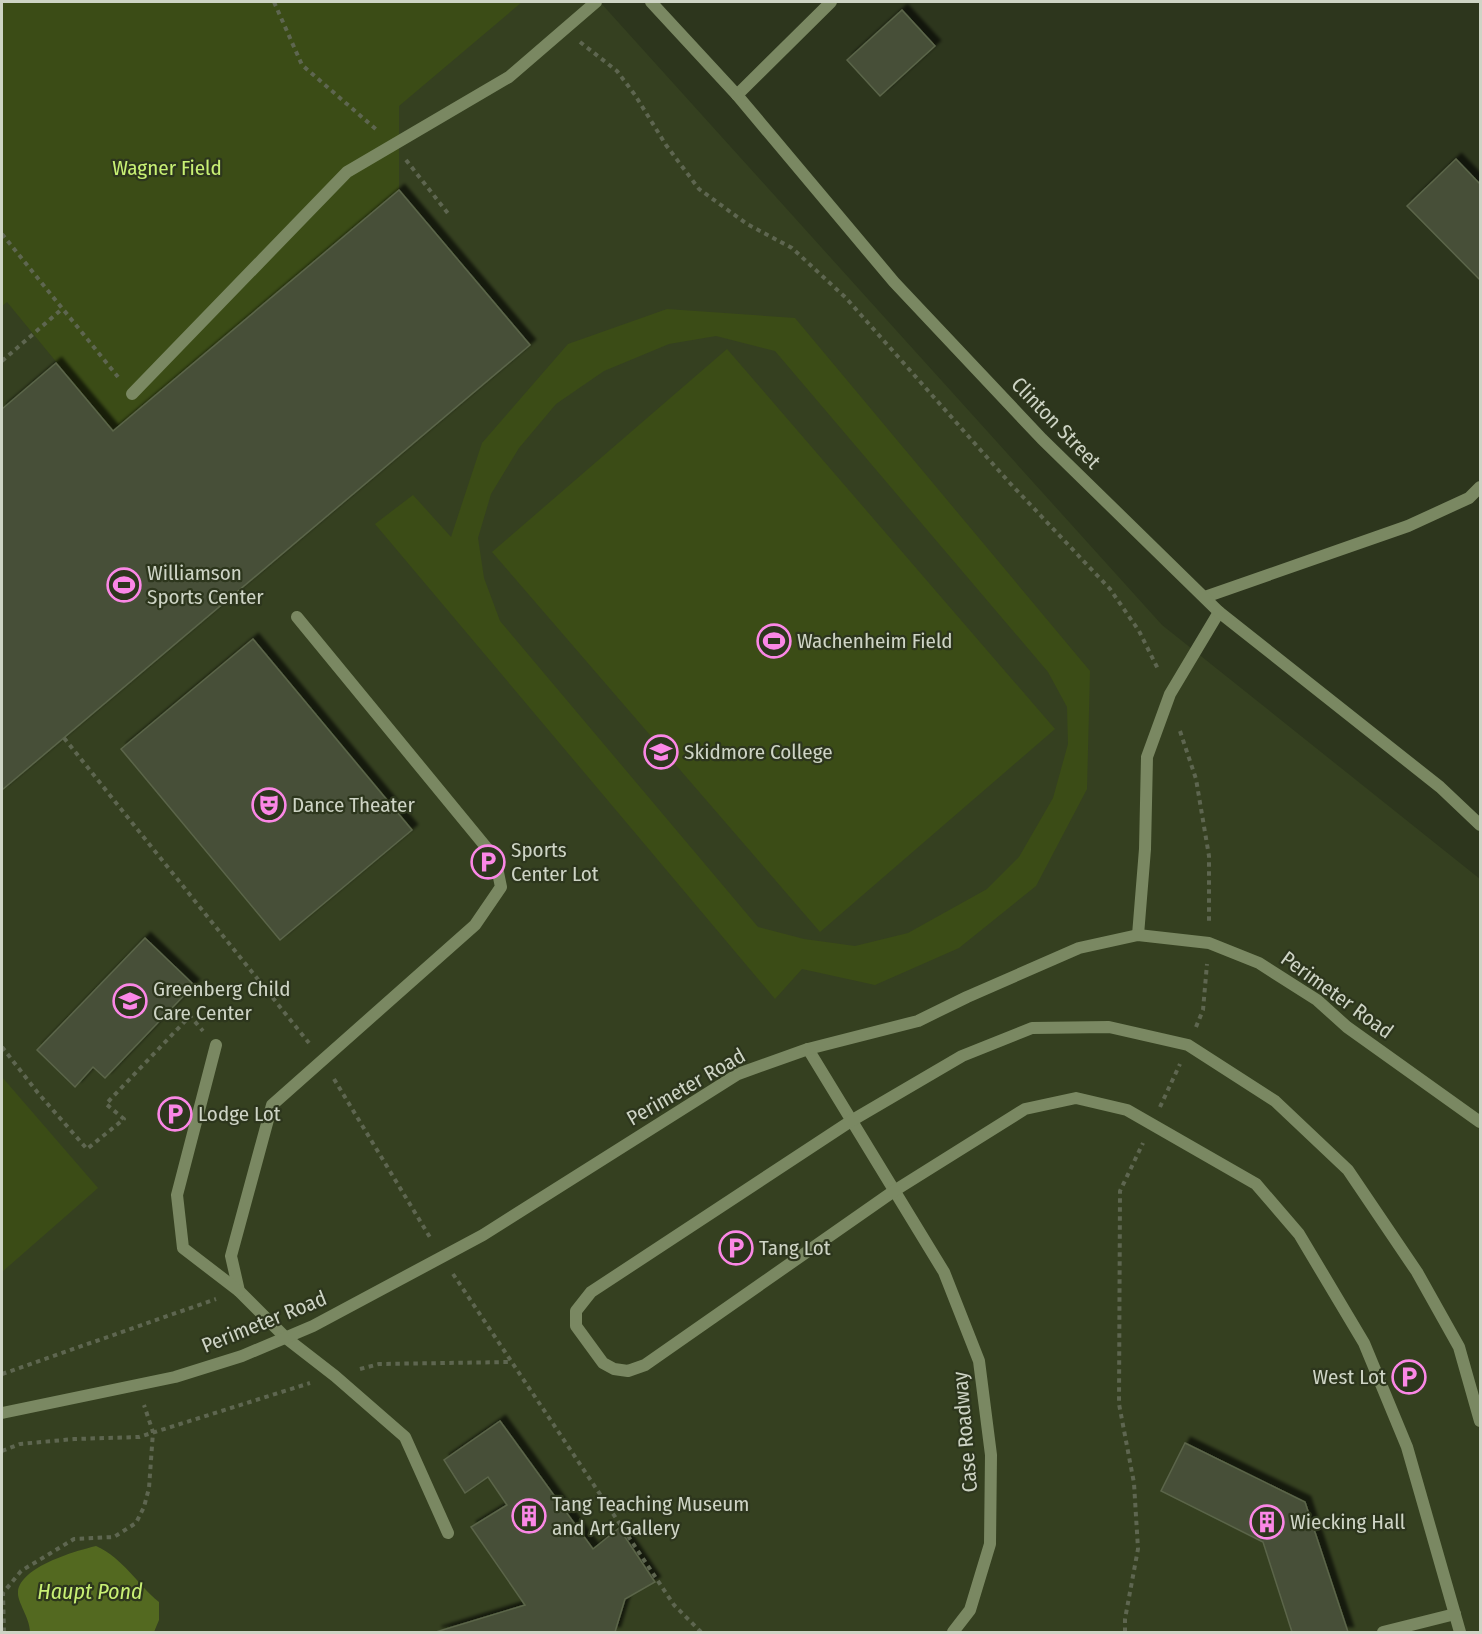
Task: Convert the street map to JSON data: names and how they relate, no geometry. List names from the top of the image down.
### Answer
{
  "streets": {
    "street": ["Clinton Street", "Perimeter Road", "Case Roadway"]
  },
  "crossings": [
    ["Perimeter Road", "Case Roadway"]
  ],
  "water": ["Haupt Pond"],
  "parks": ["Wagner Field"],
  "places": {
    "sports": ["Williamson Sports Center", "Wachenheim Field"],
    "school or university": ["Skidmore College", "Greenberg Child Care Center"],
    "theatre": ["Dance Theater"],
    "parking": [
      "Sports Center Lot",
      "Lodge Lot",
      "Tang Lot",
      "West Lot"
    ],
    "building": ["Tang Teaching Museum and Art Gallery", "Wiecking Hall"]
  }
}
